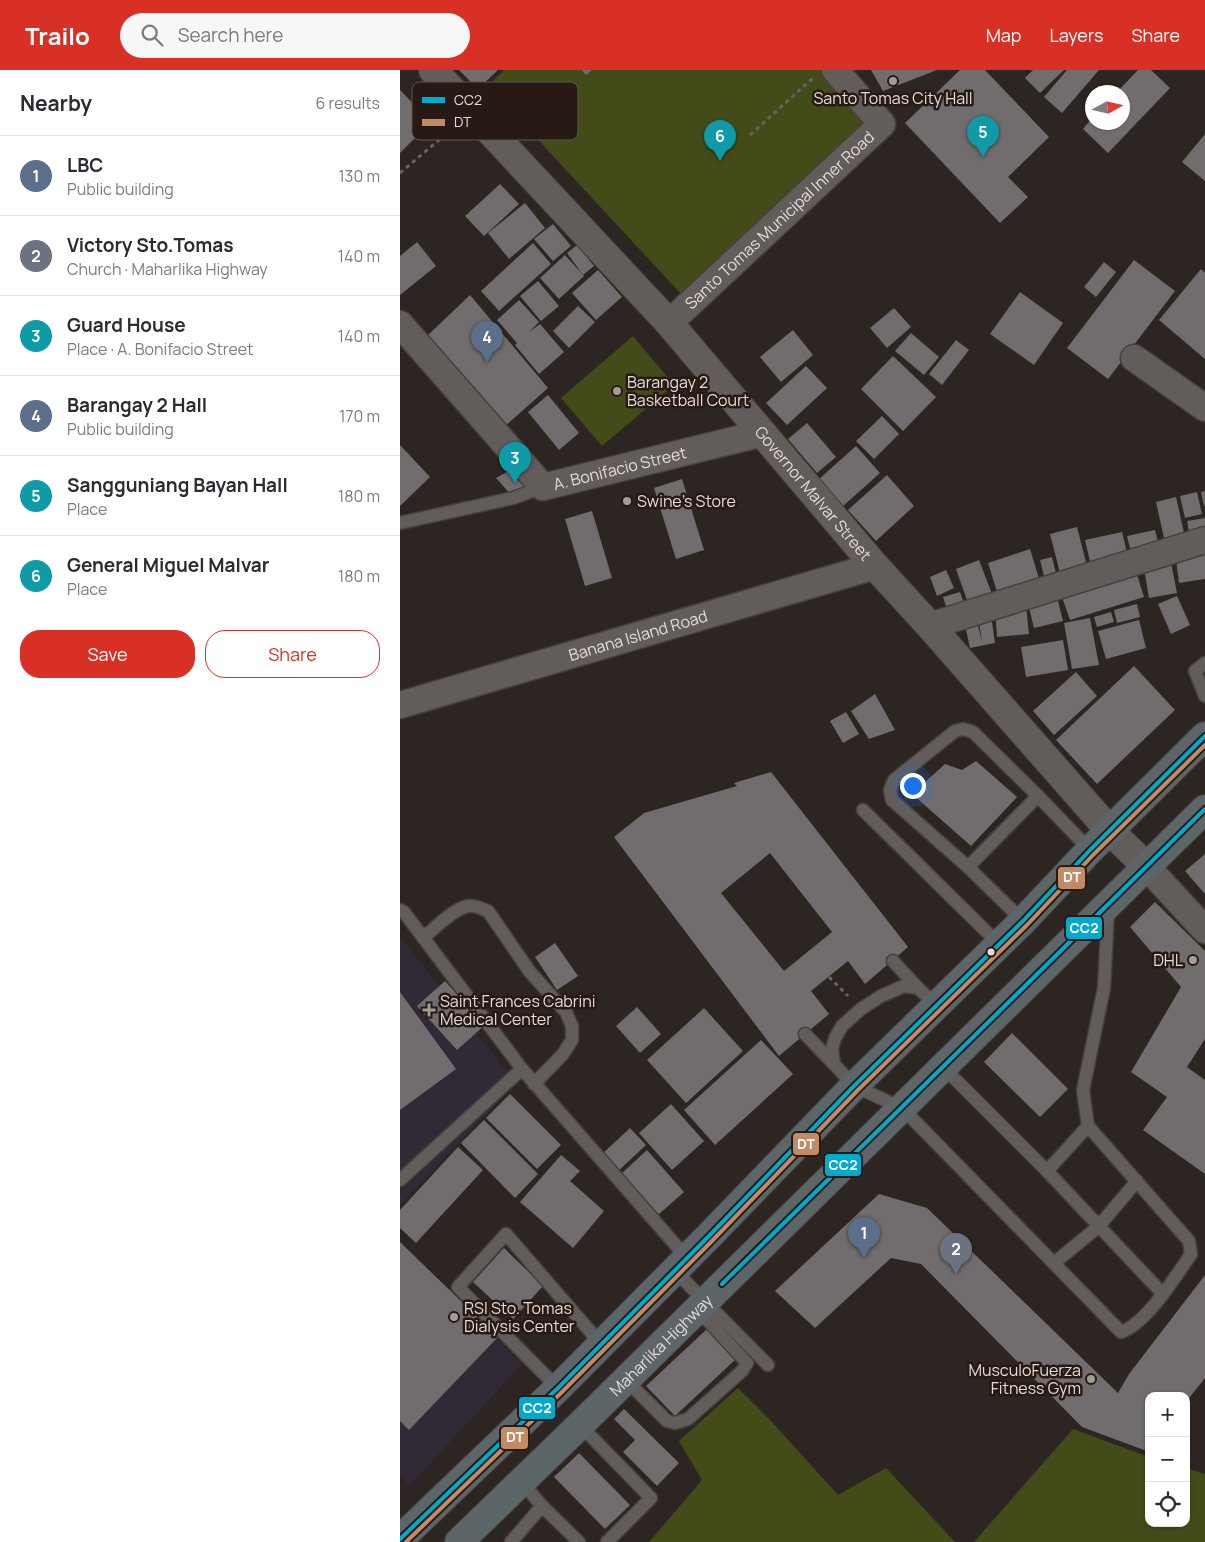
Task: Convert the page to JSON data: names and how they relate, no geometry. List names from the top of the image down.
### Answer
{
  "streets": {
    "highway": ["Maharlika Highway"],
    "street": [
      "Santo Tomas Municipal Inner Road",
      "A. Bonifacio Street",
      "Governor Malvar Street",
      "Banana Island Road"
    ]
  },
  "crossings": [
    ["Santo Tomas Municipal Inner Road", "Governor Malvar Street"],
    ["A. Bonifacio Street", "Governor Malvar Street"],
    ["Governor Malvar Street", "Banana Island Road"],
    ["Governor Malvar Street", "Maharlika Highway"]
  ],
  "places": {
    "other": [
      "Santo Tomas City Hall",
      "Barangay 2 Basketball Court",
      "Swine's Store",
      "DHL",
      "RSI Sto. Tomas Dialysis Center",
      "MusculoFuerza Fitness Gym"
    ],
    "health": ["Saint Frances Cabrini Medical Center"]
  },
  "lines": ["transit line CC2", "transit line DT"],
  "legend": ["CC2", "DT"],
  "north": "right",
  "page": {
    "header": "Trailo",
    "search": "Search here",
    "nav": ["Map", "Layers", "Share"],
    "heading": ["Nearby", "6 results"],
    "pins": [
      "5",
      "6",
      "4",
      "3",
      "1",
      "2"
    ],
    "list": [
      {
        "mark": "1",
        "name": "LBC",
        "note": "Public building",
        "value": "130 m"
      },
      {
        "mark": "2",
        "name": "Victory Sto.Tomas",
        "note": "Church · Maharlika Highway",
        "value": "140 m"
      },
      {
        "mark": "3",
        "name": "Guard House",
        "note": "Place · A. Bonifacio Street",
        "value": "140 m"
      },
      {
        "mark": "4",
        "name": "Barangay 2 Hall",
        "note": "Public building",
        "value": "170 m"
      },
      {
        "mark": "5",
        "name": "Sangguniang Bayan Hall",
        "note": "Place",
        "value": "180 m"
      },
      {
        "mark": "6",
        "name": "General Miguel Malvar",
        "note": "Place",
        "value": "180 m"
      }
    ],
    "buttons": ["Save", "Share"],
    "map_buttons": ["+", "−"]
  }
}
